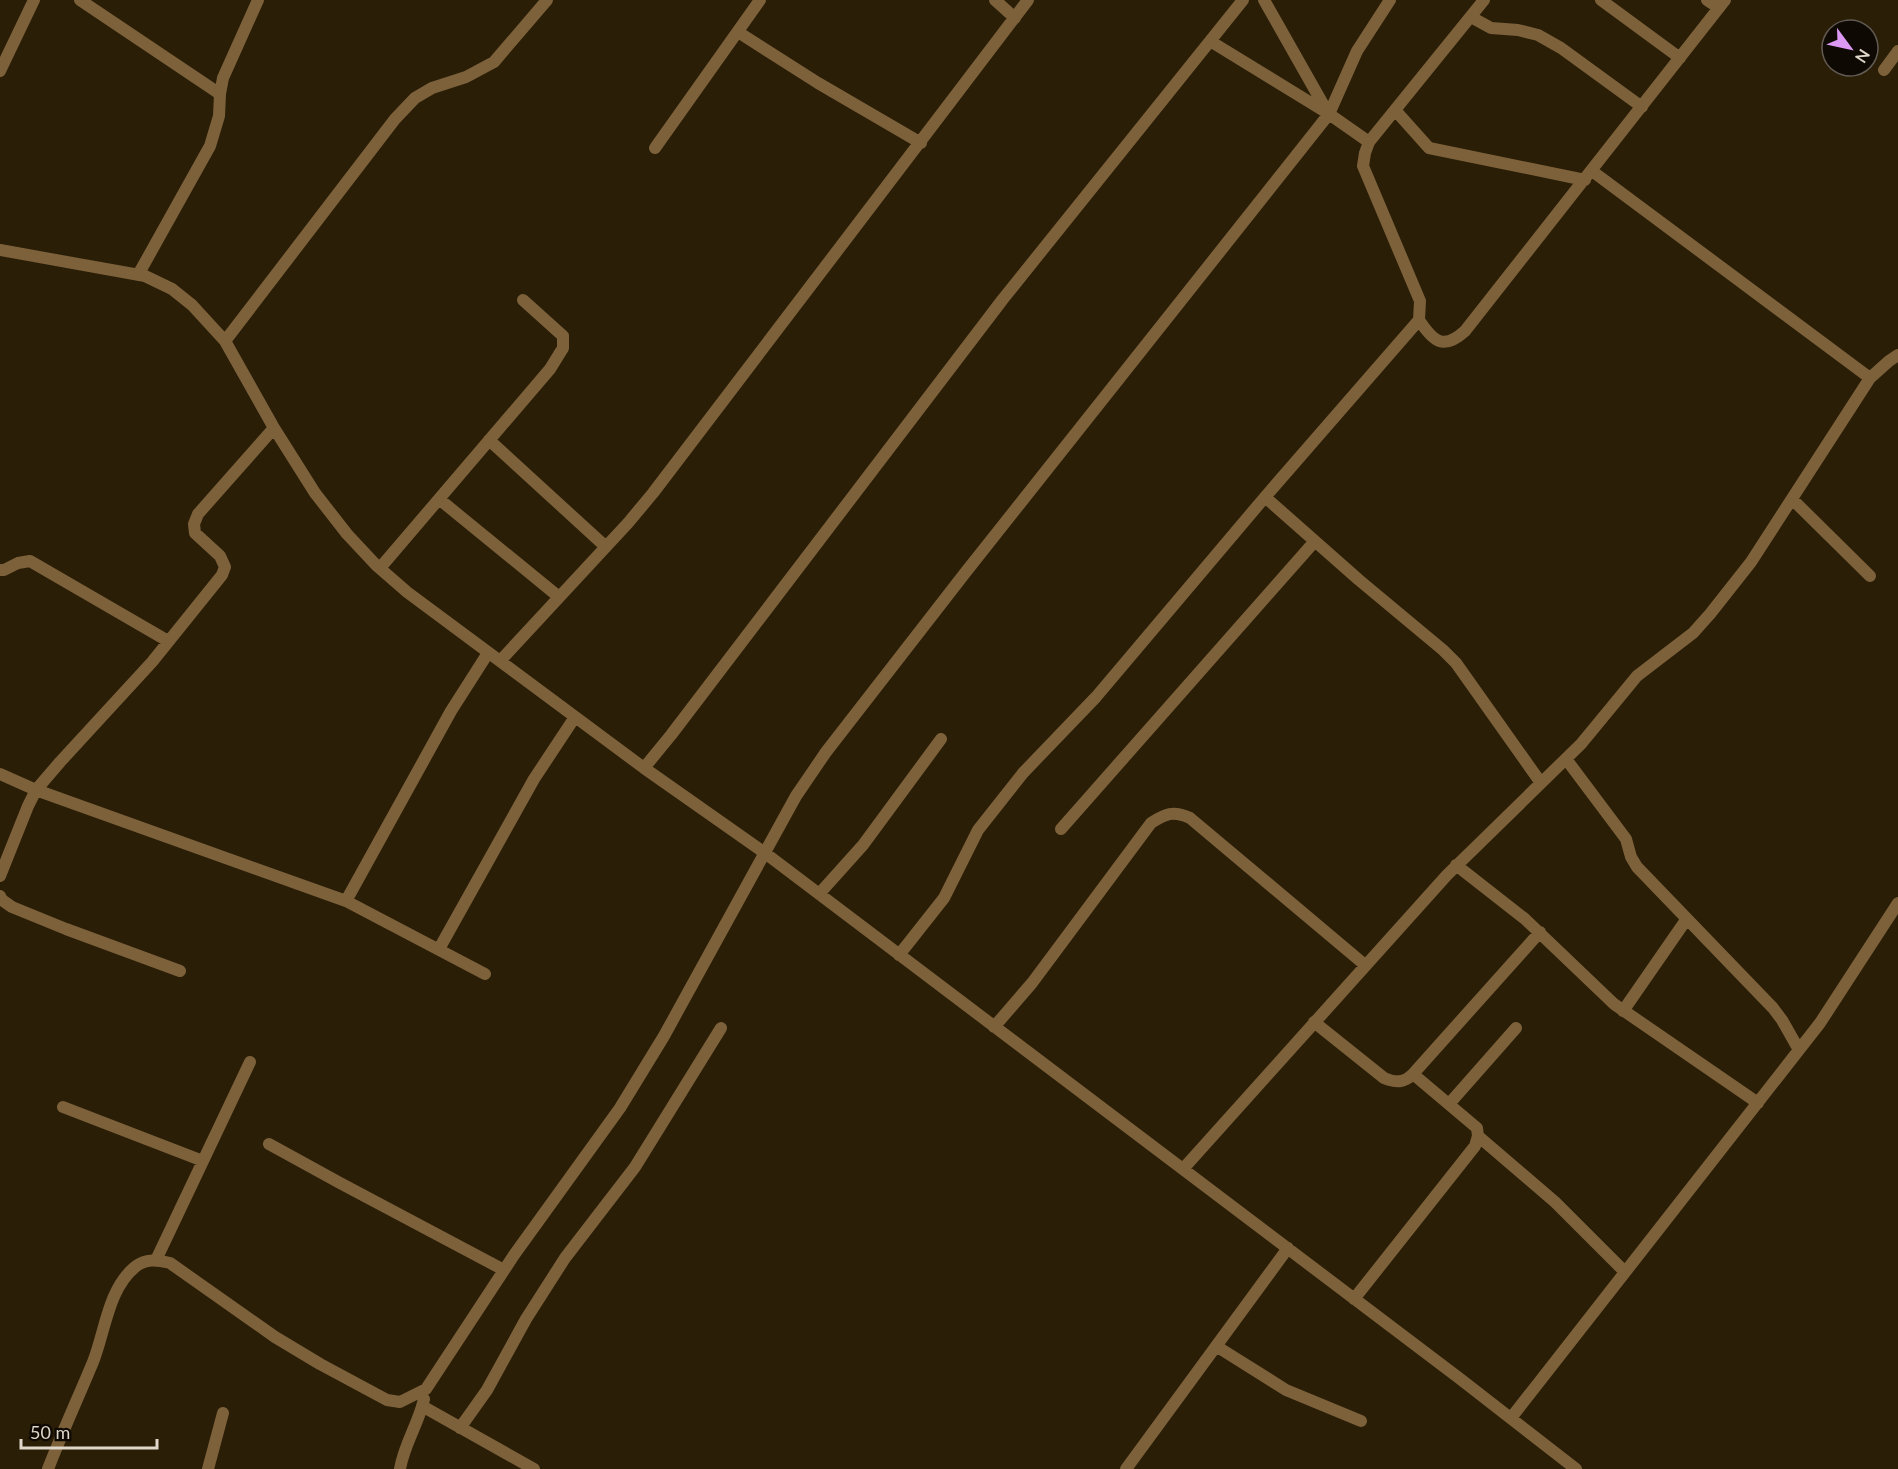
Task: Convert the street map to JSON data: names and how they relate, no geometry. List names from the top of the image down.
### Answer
{
  "scale_bar": "50 m",
  "north": "bottom right"
}
